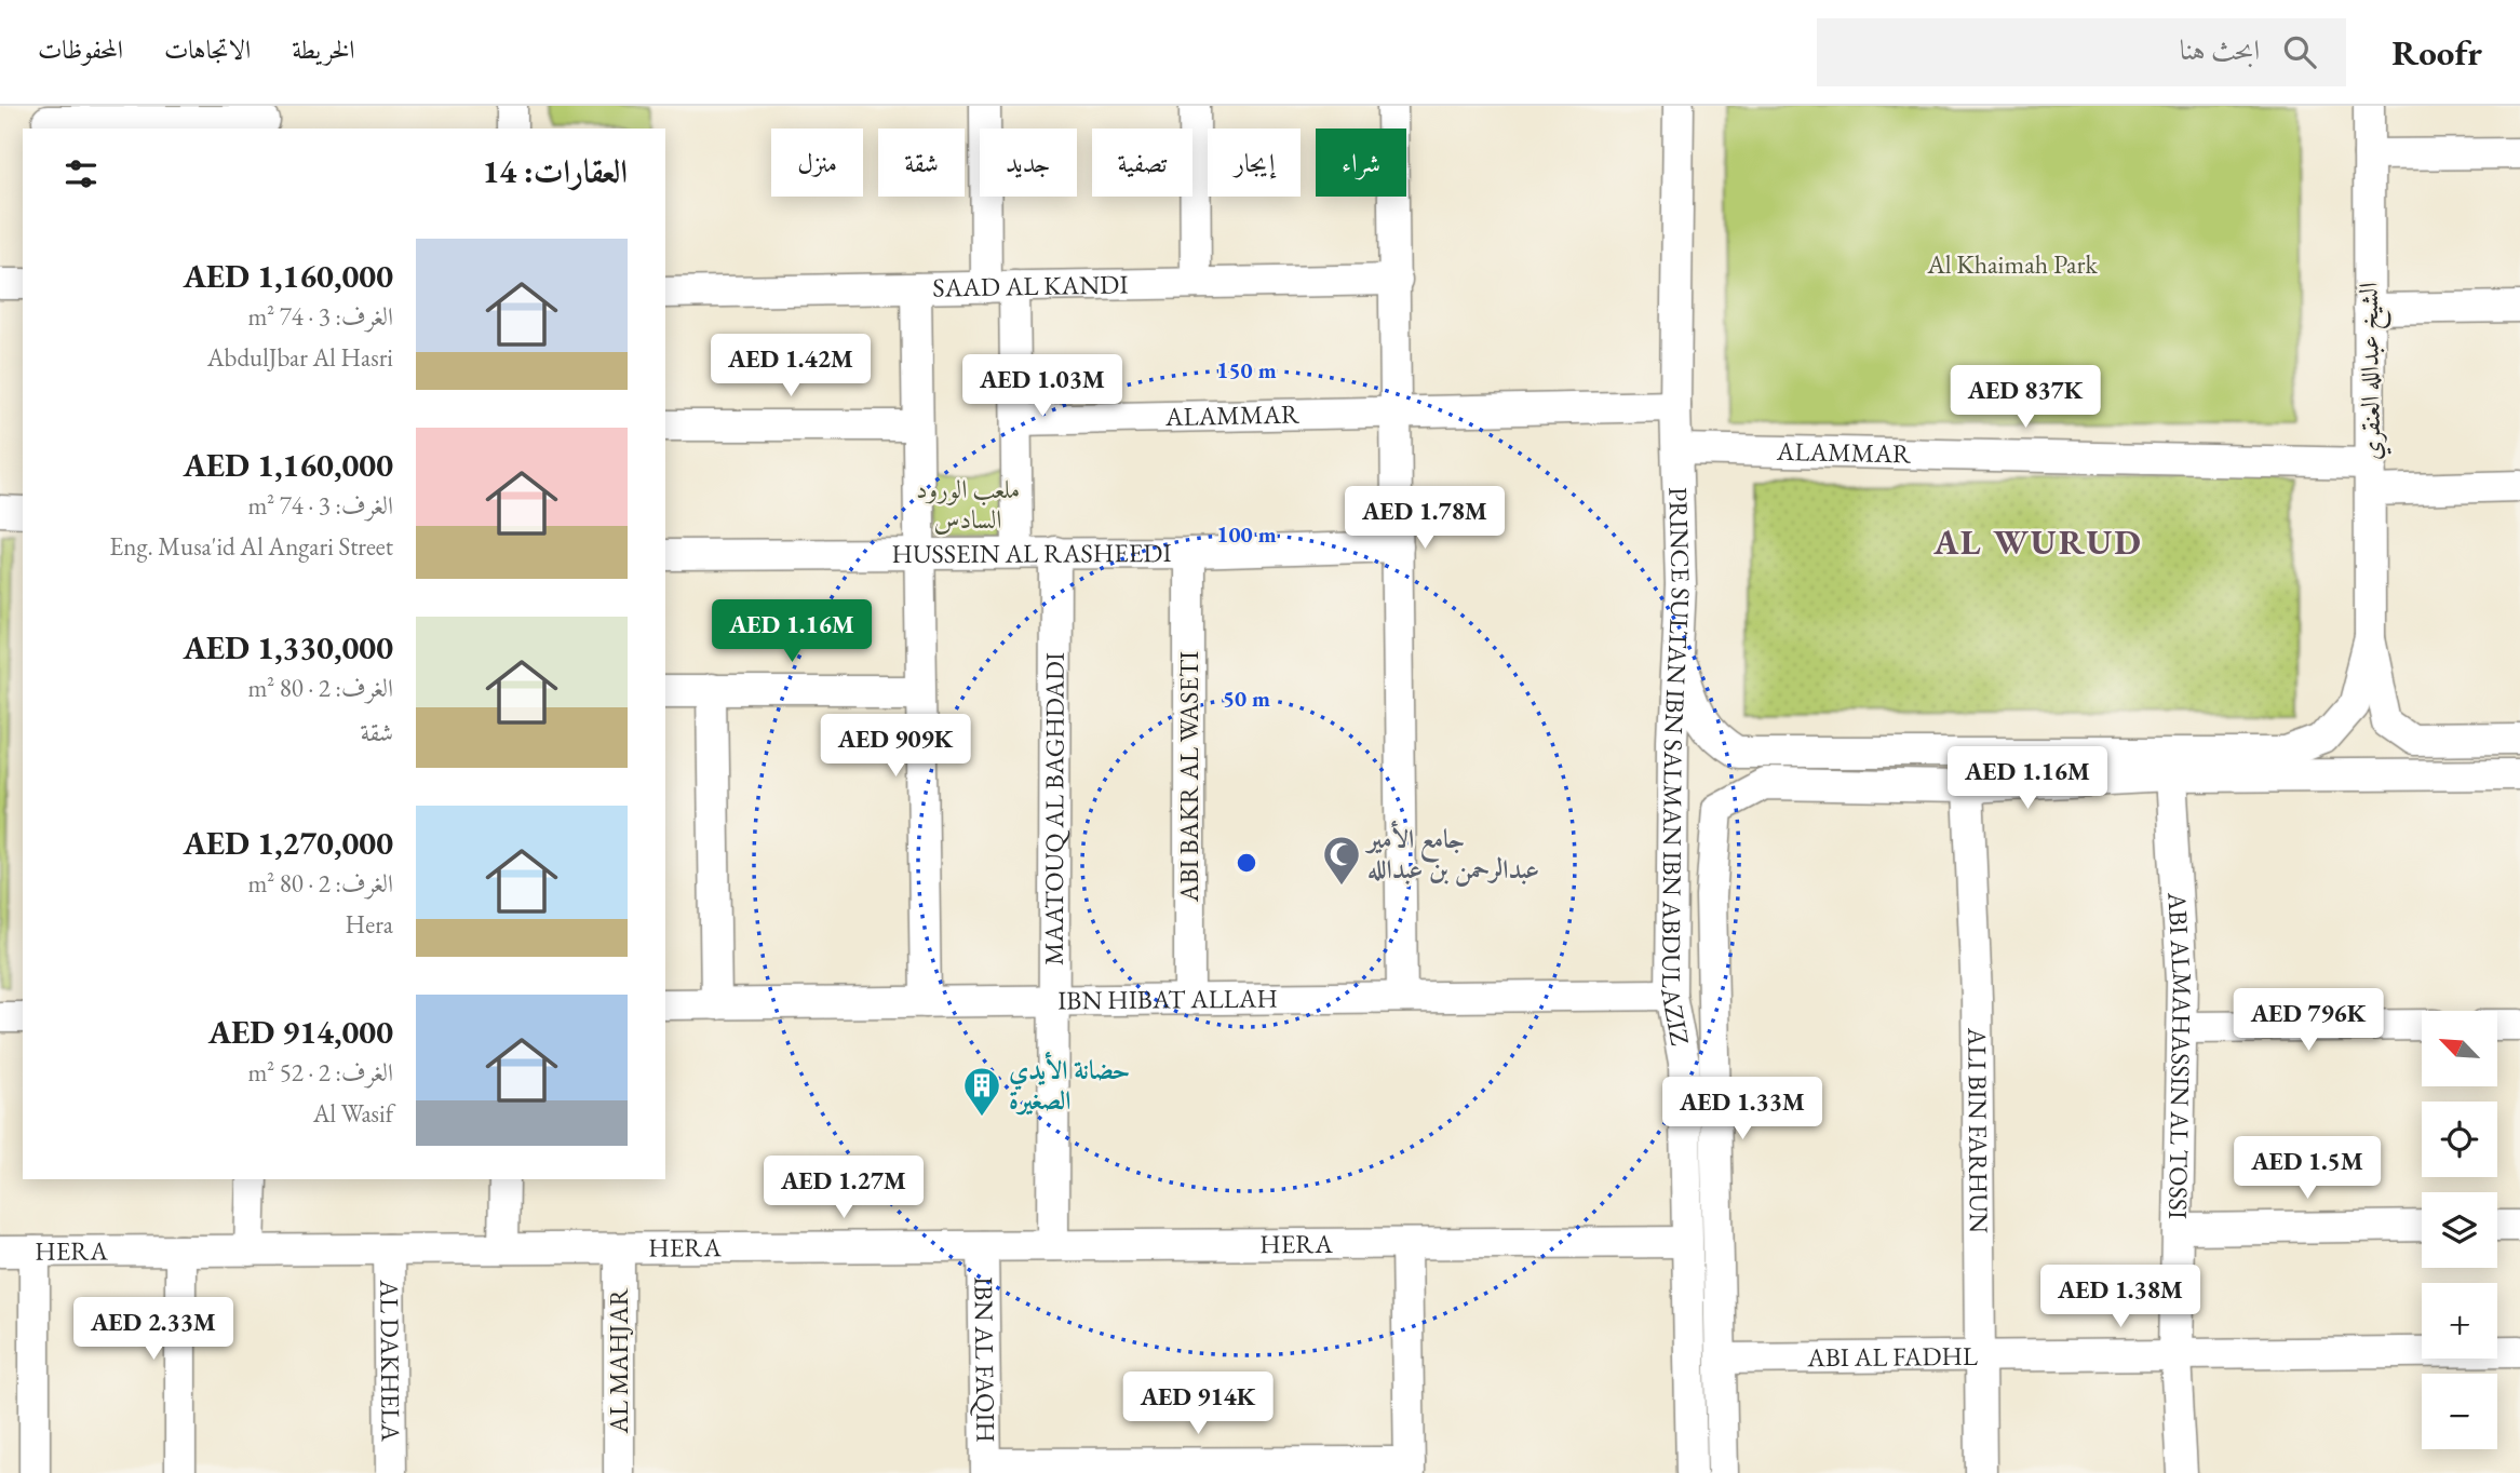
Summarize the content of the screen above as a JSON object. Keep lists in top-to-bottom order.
{
  "streets": {
    "street": [
      "SAAD AL KANDI",
      "الشيخ عبدالله العنقري",
      "ALAMMAR",
      "HUSSEIN AL RASHEEDI",
      "PRINCE SULTAN IBN SALMAN IBN ABDULAZIZ",
      "ABI BAKR AL WASETI",
      "MAATOUQ AL BAGHDADI",
      "IBN HIBAT ALLAH",
      "ABI ALMAHASSIN AL TOSSI",
      "ALI BIN FARHUN",
      "HERA",
      "ABI AL FADHL",
      "IBN AL FAQIH",
      "AL MAHJAR",
      "AL DAKHELA"
    ]
  },
  "crossings": [
    ["الشيخ عبدالله العنقري", "ALAMMAR"],
    ["ALAMMAR", "PRINCE SULTAN IBN SALMAN IBN ABDULAZIZ"],
    ["HUSSEIN AL RASHEEDI", "ABI BAKR AL WASETI"],
    ["HUSSEIN AL RASHEEDI", "MAATOUQ AL BAGHDADI"],
    ["PRINCE SULTAN IBN SALMAN IBN ABDULAZIZ", "IBN HIBAT ALLAH"],
    ["PRINCE SULTAN IBN SALMAN IBN ABDULAZIZ", "ALI BIN FARHUN"],
    ["PRINCE SULTAN IBN SALMAN IBN ABDULAZIZ", "HERA"],
    ["PRINCE SULTAN IBN SALMAN IBN ABDULAZIZ", "ABI AL FADHL"],
    ["ABI BAKR AL WASETI", "IBN HIBAT ALLAH"],
    ["MAATOUQ AL BAGHDADI", "IBN HIBAT ALLAH"],
    ["MAATOUQ AL BAGHDADI", "HERA"],
    ["ABI ALMAHASSIN AL TOSSI", "ABI AL FADHL"],
    ["ALI BIN FARHUN", "ABI AL FADHL"],
    ["HERA", "IBN AL FAQIH"],
    ["HERA", "AL MAHJAR"],
    ["HERA", "AL DAKHELA"]
  ],
  "districts": ["AL WURUD"],
  "parks": ["Al Khaimah Park", "ملعب الورود السادس"],
  "places": {
    "mosque": ["جامع الأمير عبدالرحمن بن عبدالله"],
    "building": ["حضانة الأيدي الصغيرة"]
  },
  "north": "top left",
  "page": {
    "header": "Roofr",
    "search": "ابحث هنا",
    "nav": ["الخريطة", "الاتجاهات", "المحفوظات"],
    "chip": [
      "شراء",
      "إيجار",
      "تصفية",
      "جديد",
      "شقة",
      "منزل"
    ],
    "heading": "العقارات: 14",
    "list": [
      {
        "name": "AED 1,160,000",
        "note": "الغرف: 3 · 74 m² · AbdulJbar Al Hasri"
      },
      {
        "name": "AED 1,160,000",
        "note": "الغرف: 3 · 74 m² · Eng. Musa'id Al Angari Street"
      },
      {
        "name": "AED 1,330,000",
        "note": "الغرف: 2 · 80 m² · شقة"
      },
      {
        "name": "AED 1,270,000",
        "note": "الغرف: 2 · 80 m² · Hera"
      },
      {
        "name": "AED 914,000",
        "note": "الغرف: 2 · 52 m² · Al Wasif"
      }
    ],
    "price": [
      "AED 1.42M",
      "AED 1.03M",
      "AED 837K",
      "AED 1.78M",
      "AED 1.16M",
      "AED 909K",
      "AED 1.16M",
      "AED 796K",
      "AED 1.33M",
      "AED 1.5M",
      "AED 1.27M",
      "AED 1.38M",
      "AED 2.33M",
      "AED 914K"
    ],
    "map_buttons": ["+", "−"]
  },
  "rings": ["150 m", "100 m", "50 m"]
}
